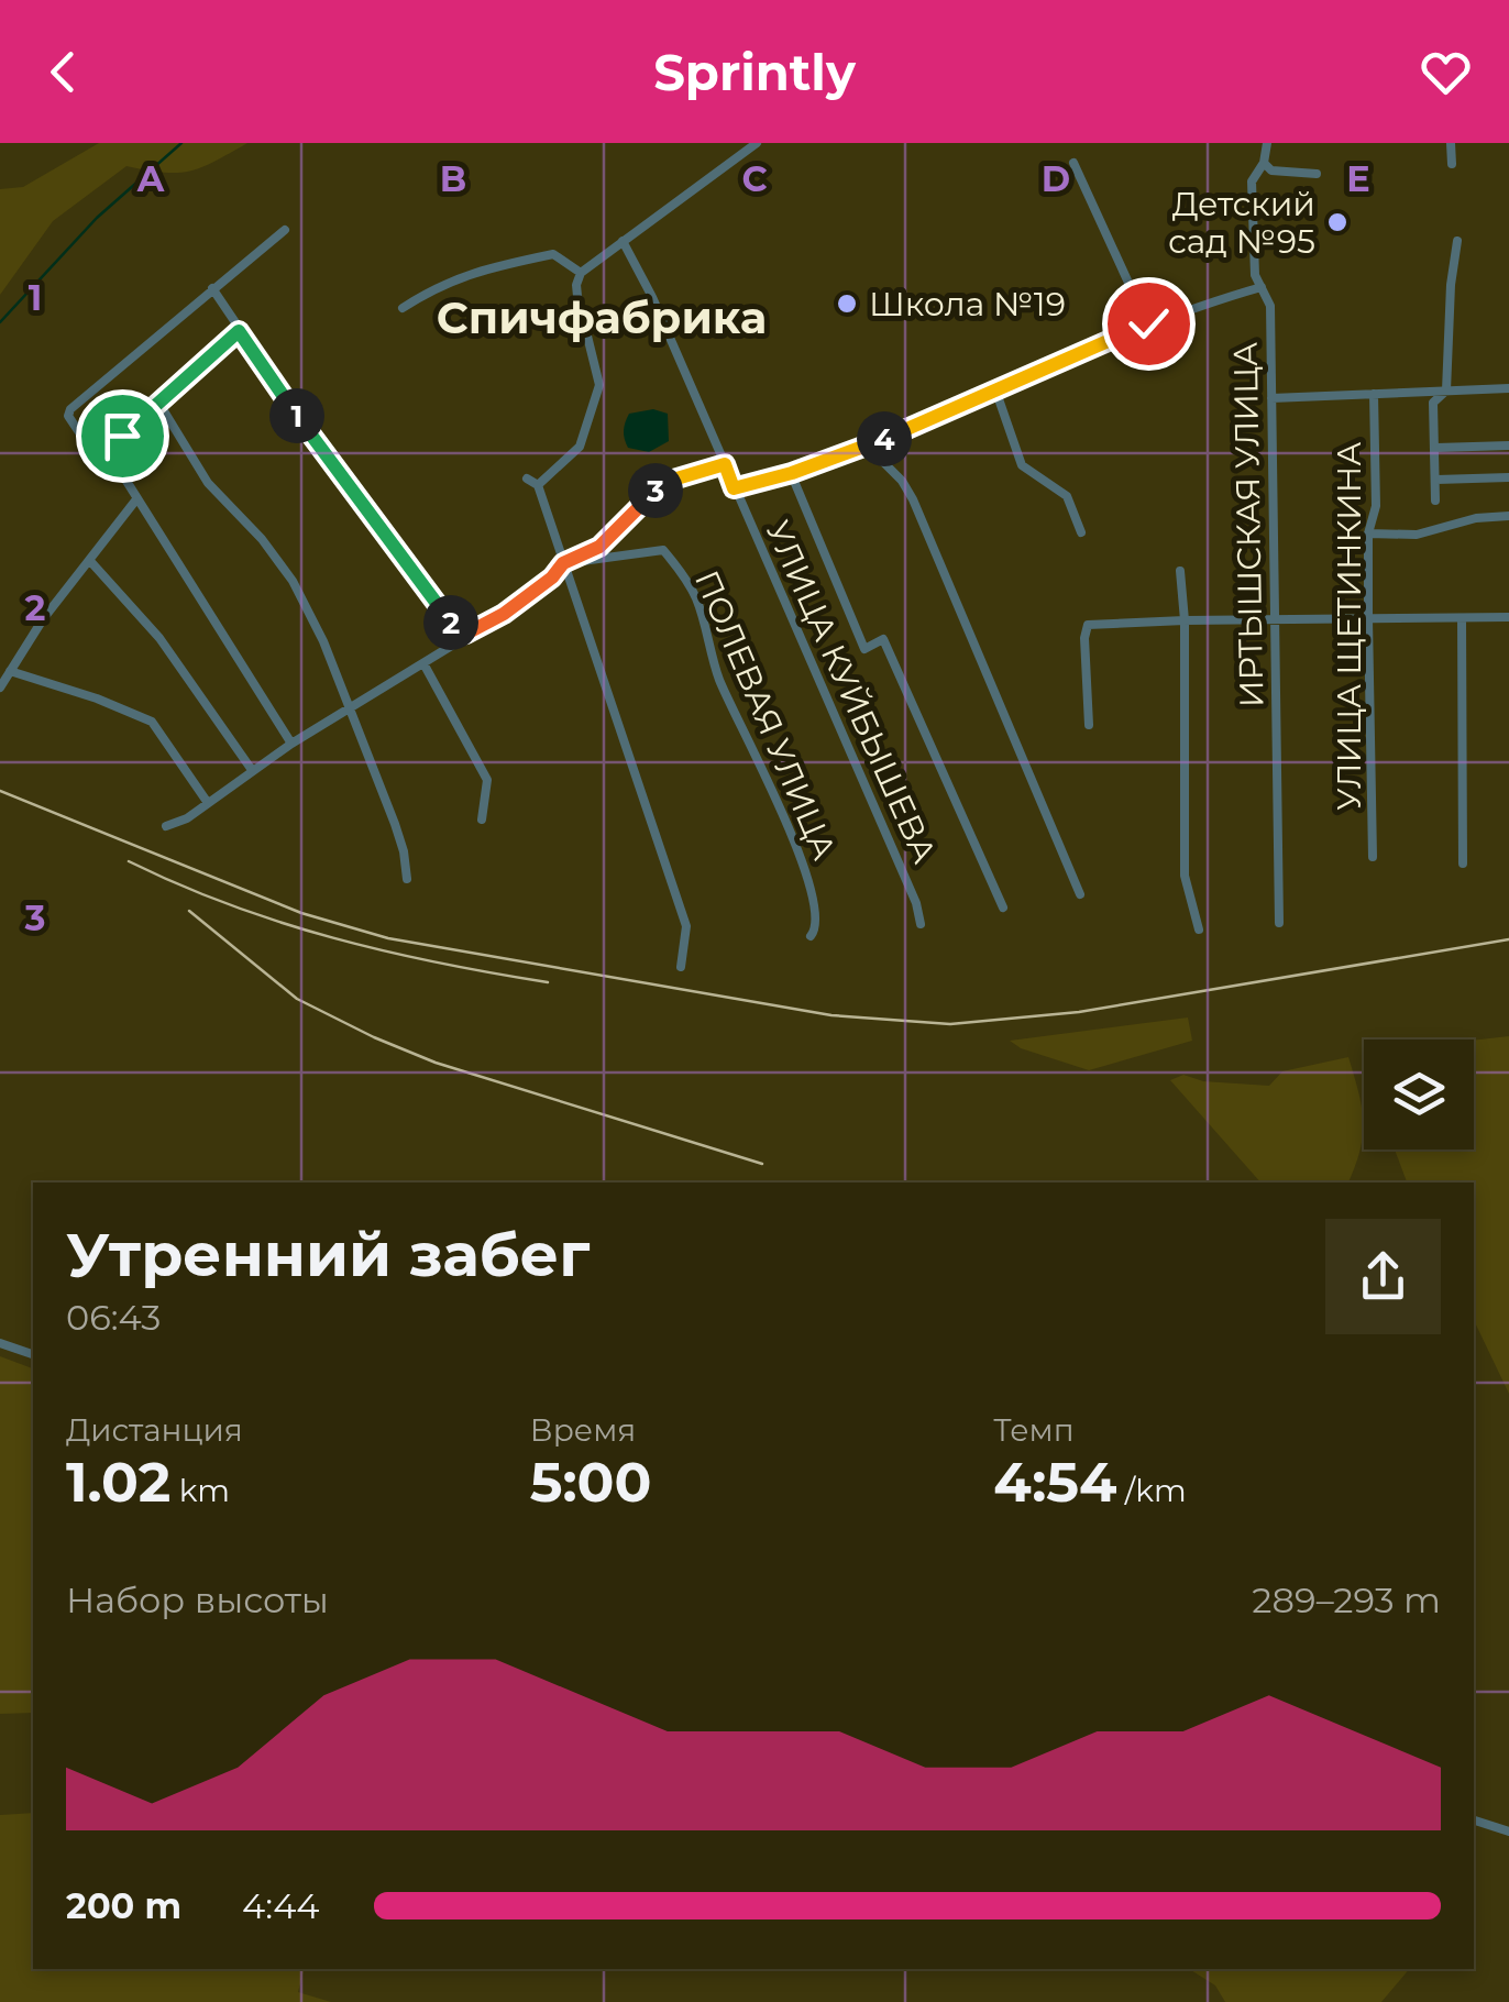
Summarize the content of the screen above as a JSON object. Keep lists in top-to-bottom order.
{
  "streets": {
    "street": [
      "ИРТЫШСКАЯ УЛИЦА",
      "УЛИЦА ЩЕТИНКИНА",
      "УЛИЦА КУЙБЫШЕВА",
      "ПОЛЕВАЯ УЛИЦА"
    ]
  },
  "districts": ["Спичфабрика"],
  "places": ["Детский сад №95", "Школа №19"],
  "page": {
    "header": "Sprintly",
    "pins": [
      "1",
      "4",
      "3",
      "2"
    ],
    "heading": ["Утренний забег", "06:43"],
    "stats": [
      ["Дистанция", "1.02 km"],
      ["Время", "5:00"],
      ["Темп", "4:54 /km"]
    ],
    "chart": ["Набор высоты", "289–293 m"],
    "list": [
      {
        "name": "200 m",
        "note": "4:44"
      }
    ]
  },
  "grid": {
    "columns": [
      "A",
      "B",
      "C",
      "D",
      "E"
    ],
    "rows": ["1", "2", "3"]
  }
}
